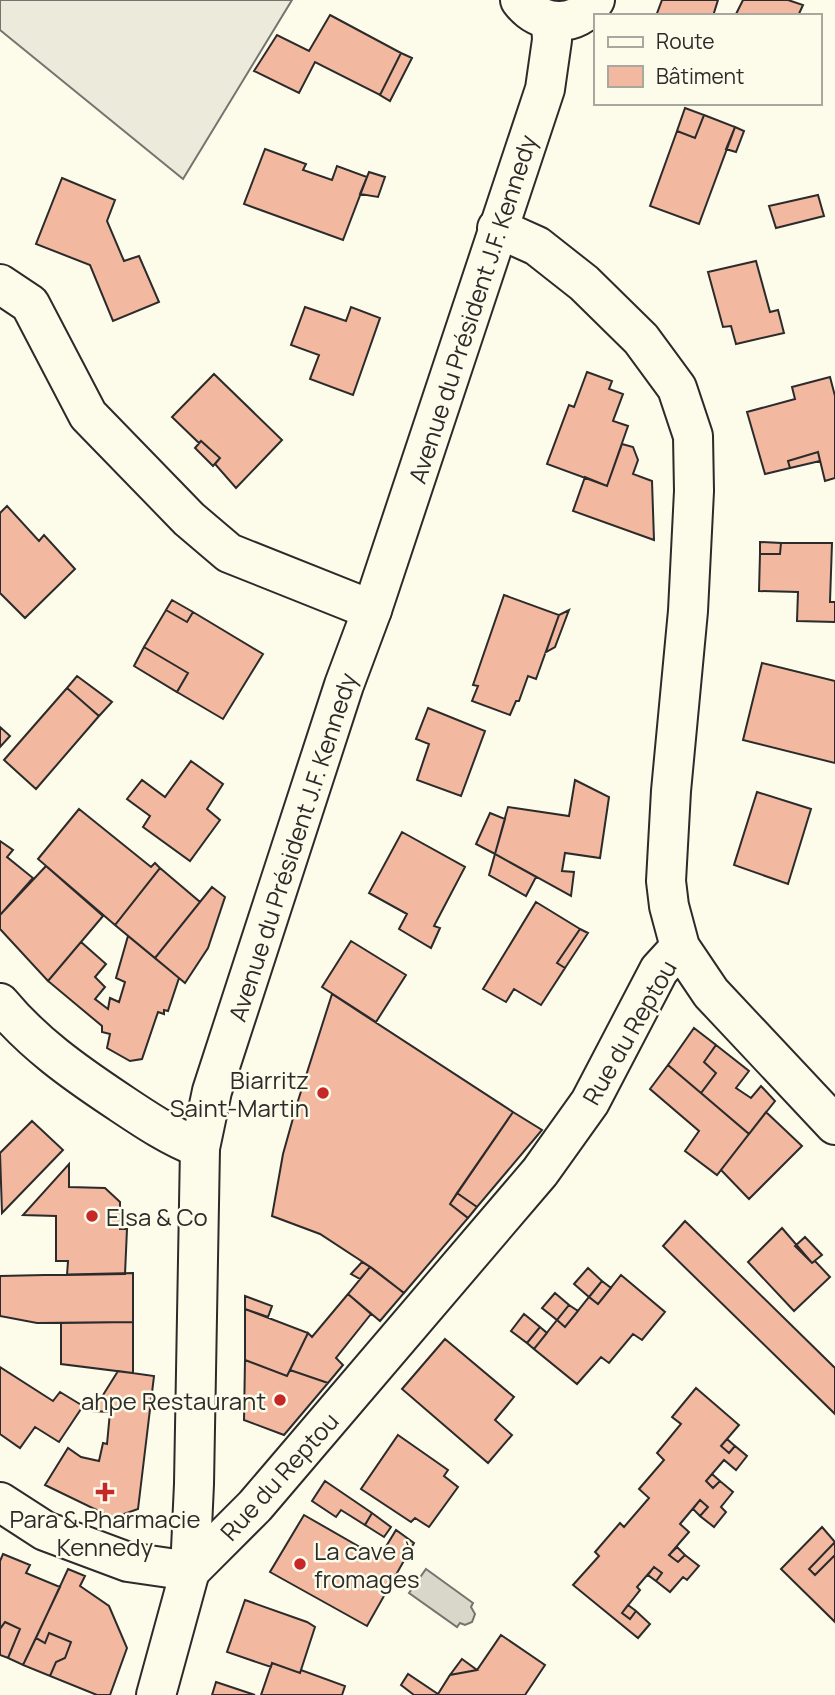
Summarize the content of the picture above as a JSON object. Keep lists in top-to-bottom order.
{
  "streets": {
    "street": ["Avenue du Président J.F. Kennedy", "Rue du Reptou"]
  },
  "crossings": [
    ["Avenue du Président J.F. Kennedy", "Rue du Reptou"]
  ],
  "places": {
    "other": [
      "Biarritz Saint-Martin",
      "Elsa & Co",
      "ahpe Restaurant",
      "La cave à fromages"
    ],
    "health": ["Para & Pharmacie Kennedy"]
  },
  "legend": ["Route", "Bâtiment"]
}
